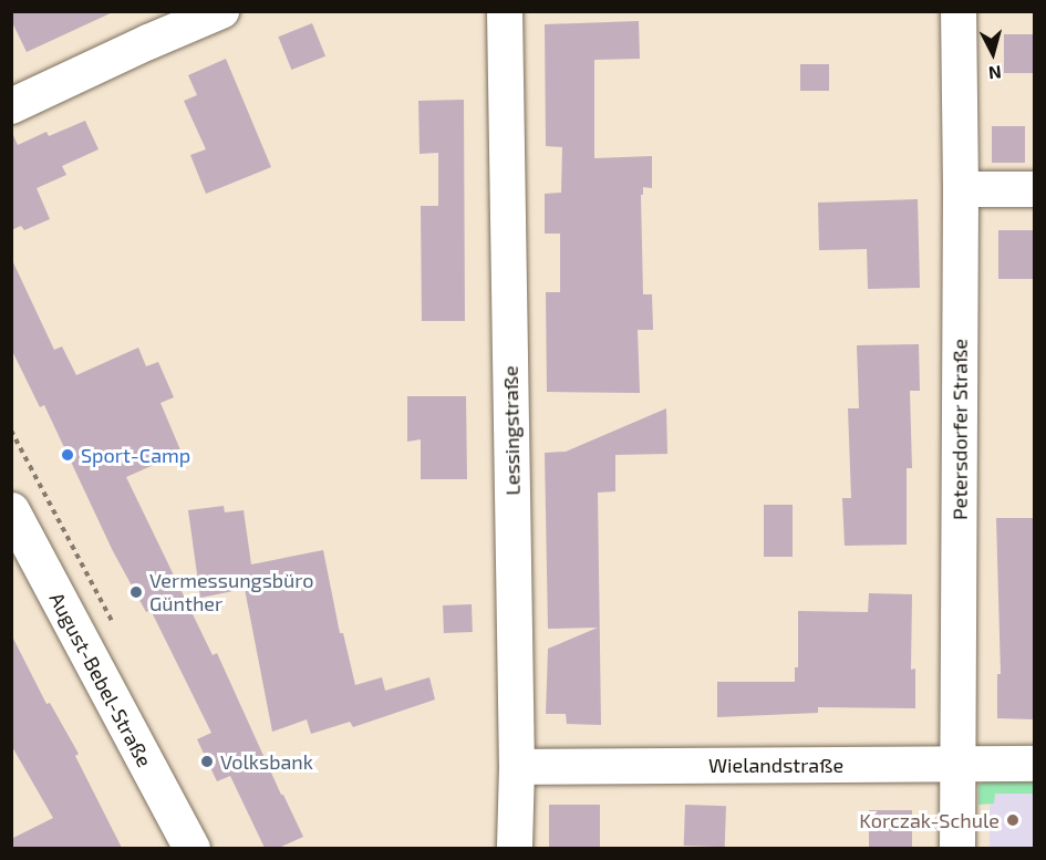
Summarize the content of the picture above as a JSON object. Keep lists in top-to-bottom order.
{
  "streets": {
    "main road": ["August-Bebel-Straße"],
    "street": ["Petersdorfer Straße", "Lessingstraße", "Wielandstraße"]
  },
  "crossings": [
    ["Petersdorfer Straße", "Wielandstraße"],
    ["Lessingstraße", "Wielandstraße"]
  ],
  "places": [
    "Sport-Camp",
    "Vermessungsbüro Günther",
    "Volksbank",
    "Korczak-Schule"
  ],
  "north": "bottom"
}
